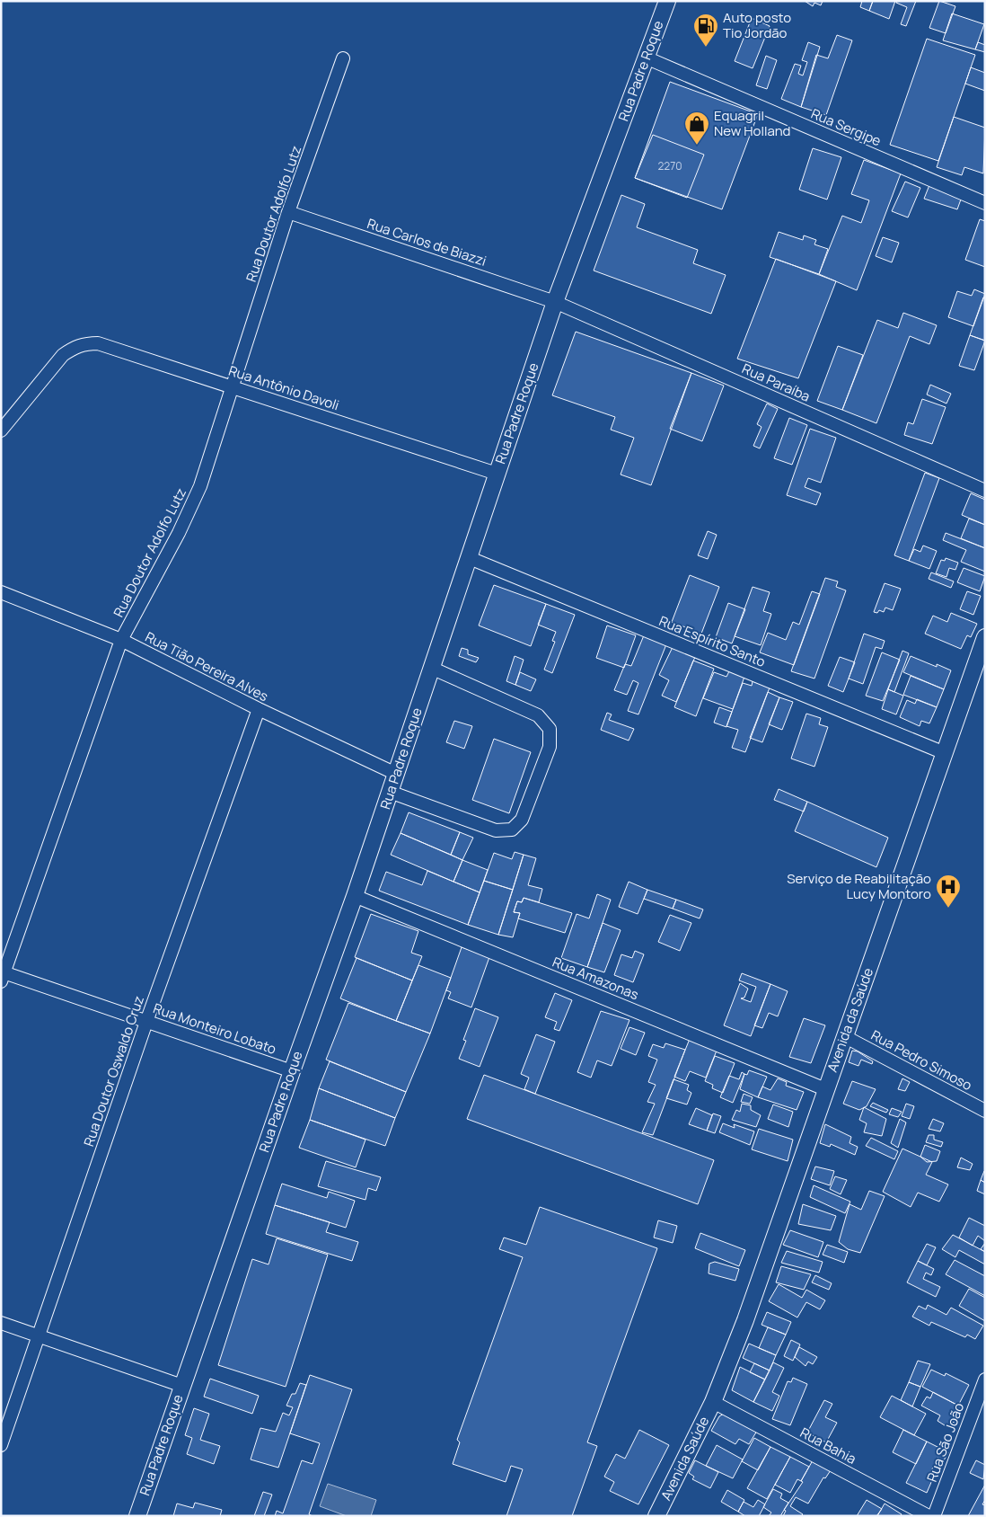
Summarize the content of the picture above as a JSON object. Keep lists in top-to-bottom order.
{
  "streets": {
    "street": [
      "Rua Padre Roque",
      "Rua Sergipe",
      "Rua Doutor Adolfo Lutz",
      "Rua Carlos de Biazzi",
      "Rua Paraíba",
      "Rua Antônio Davoli",
      "Rua Espírito Santo",
      "Rua Tião Pereira Alves",
      "Rua Amazonas",
      "Avenida da Saúde",
      "Rua Monteiro Lobato",
      "Rua Pedro Simoso",
      "Rua Doutor Oswaldo Cruz",
      "Rua São João",
      "Rua Bahia",
      "Avenida Saúde"
    ]
  },
  "crossings": [
    ["Rua Padre Roque", "Rua Sergipe"],
    ["Rua Padre Roque", "Rua Carlos de Biazzi"],
    ["Rua Padre Roque", "Rua Paraíba"],
    ["Rua Padre Roque", "Rua Antônio Davoli"],
    ["Rua Padre Roque", "Rua Espírito Santo"],
    ["Rua Padre Roque", "Rua Tião Pereira Alves"],
    ["Rua Padre Roque", "Rua Amazonas"],
    ["Rua Padre Roque", "Rua Monteiro Lobato"],
    ["Rua Doutor Adolfo Lutz", "Rua Carlos de Biazzi"],
    ["Rua Doutor Adolfo Lutz", "Rua Antônio Davoli"],
    ["Rua Doutor Adolfo Lutz", "Rua Tião Pereira Alves"],
    ["Rua Doutor Adolfo Lutz", "Rua Monteiro Lobato"],
    ["Rua Carlos de Biazzi", "Rua Paraíba"],
    ["Rua Espírito Santo", "Avenida da Saúde"],
    ["Rua Tião Pereira Alves", "Rua Doutor Oswaldo Cruz"],
    ["Rua Amazonas", "Avenida da Saúde"],
    ["Avenida da Saúde", "Rua Pedro Simoso"],
    ["Avenida da Saúde", "Rua Bahia"],
    ["Avenida da Saúde", "Avenida Saúde"],
    ["Rua Monteiro Lobato", "Rua Doutor Oswaldo Cruz"],
    ["Rua Bahia", "Avenida Saúde"]
  ],
  "places": {
    "fuel station": ["Auto posto Tio Jordão"],
    "shop": ["Equagril New Holland"],
    "hospital": ["Serviço de Reabilitação Lucy Montoro"]
  },
  "house_numbers": ["2270"]
}
